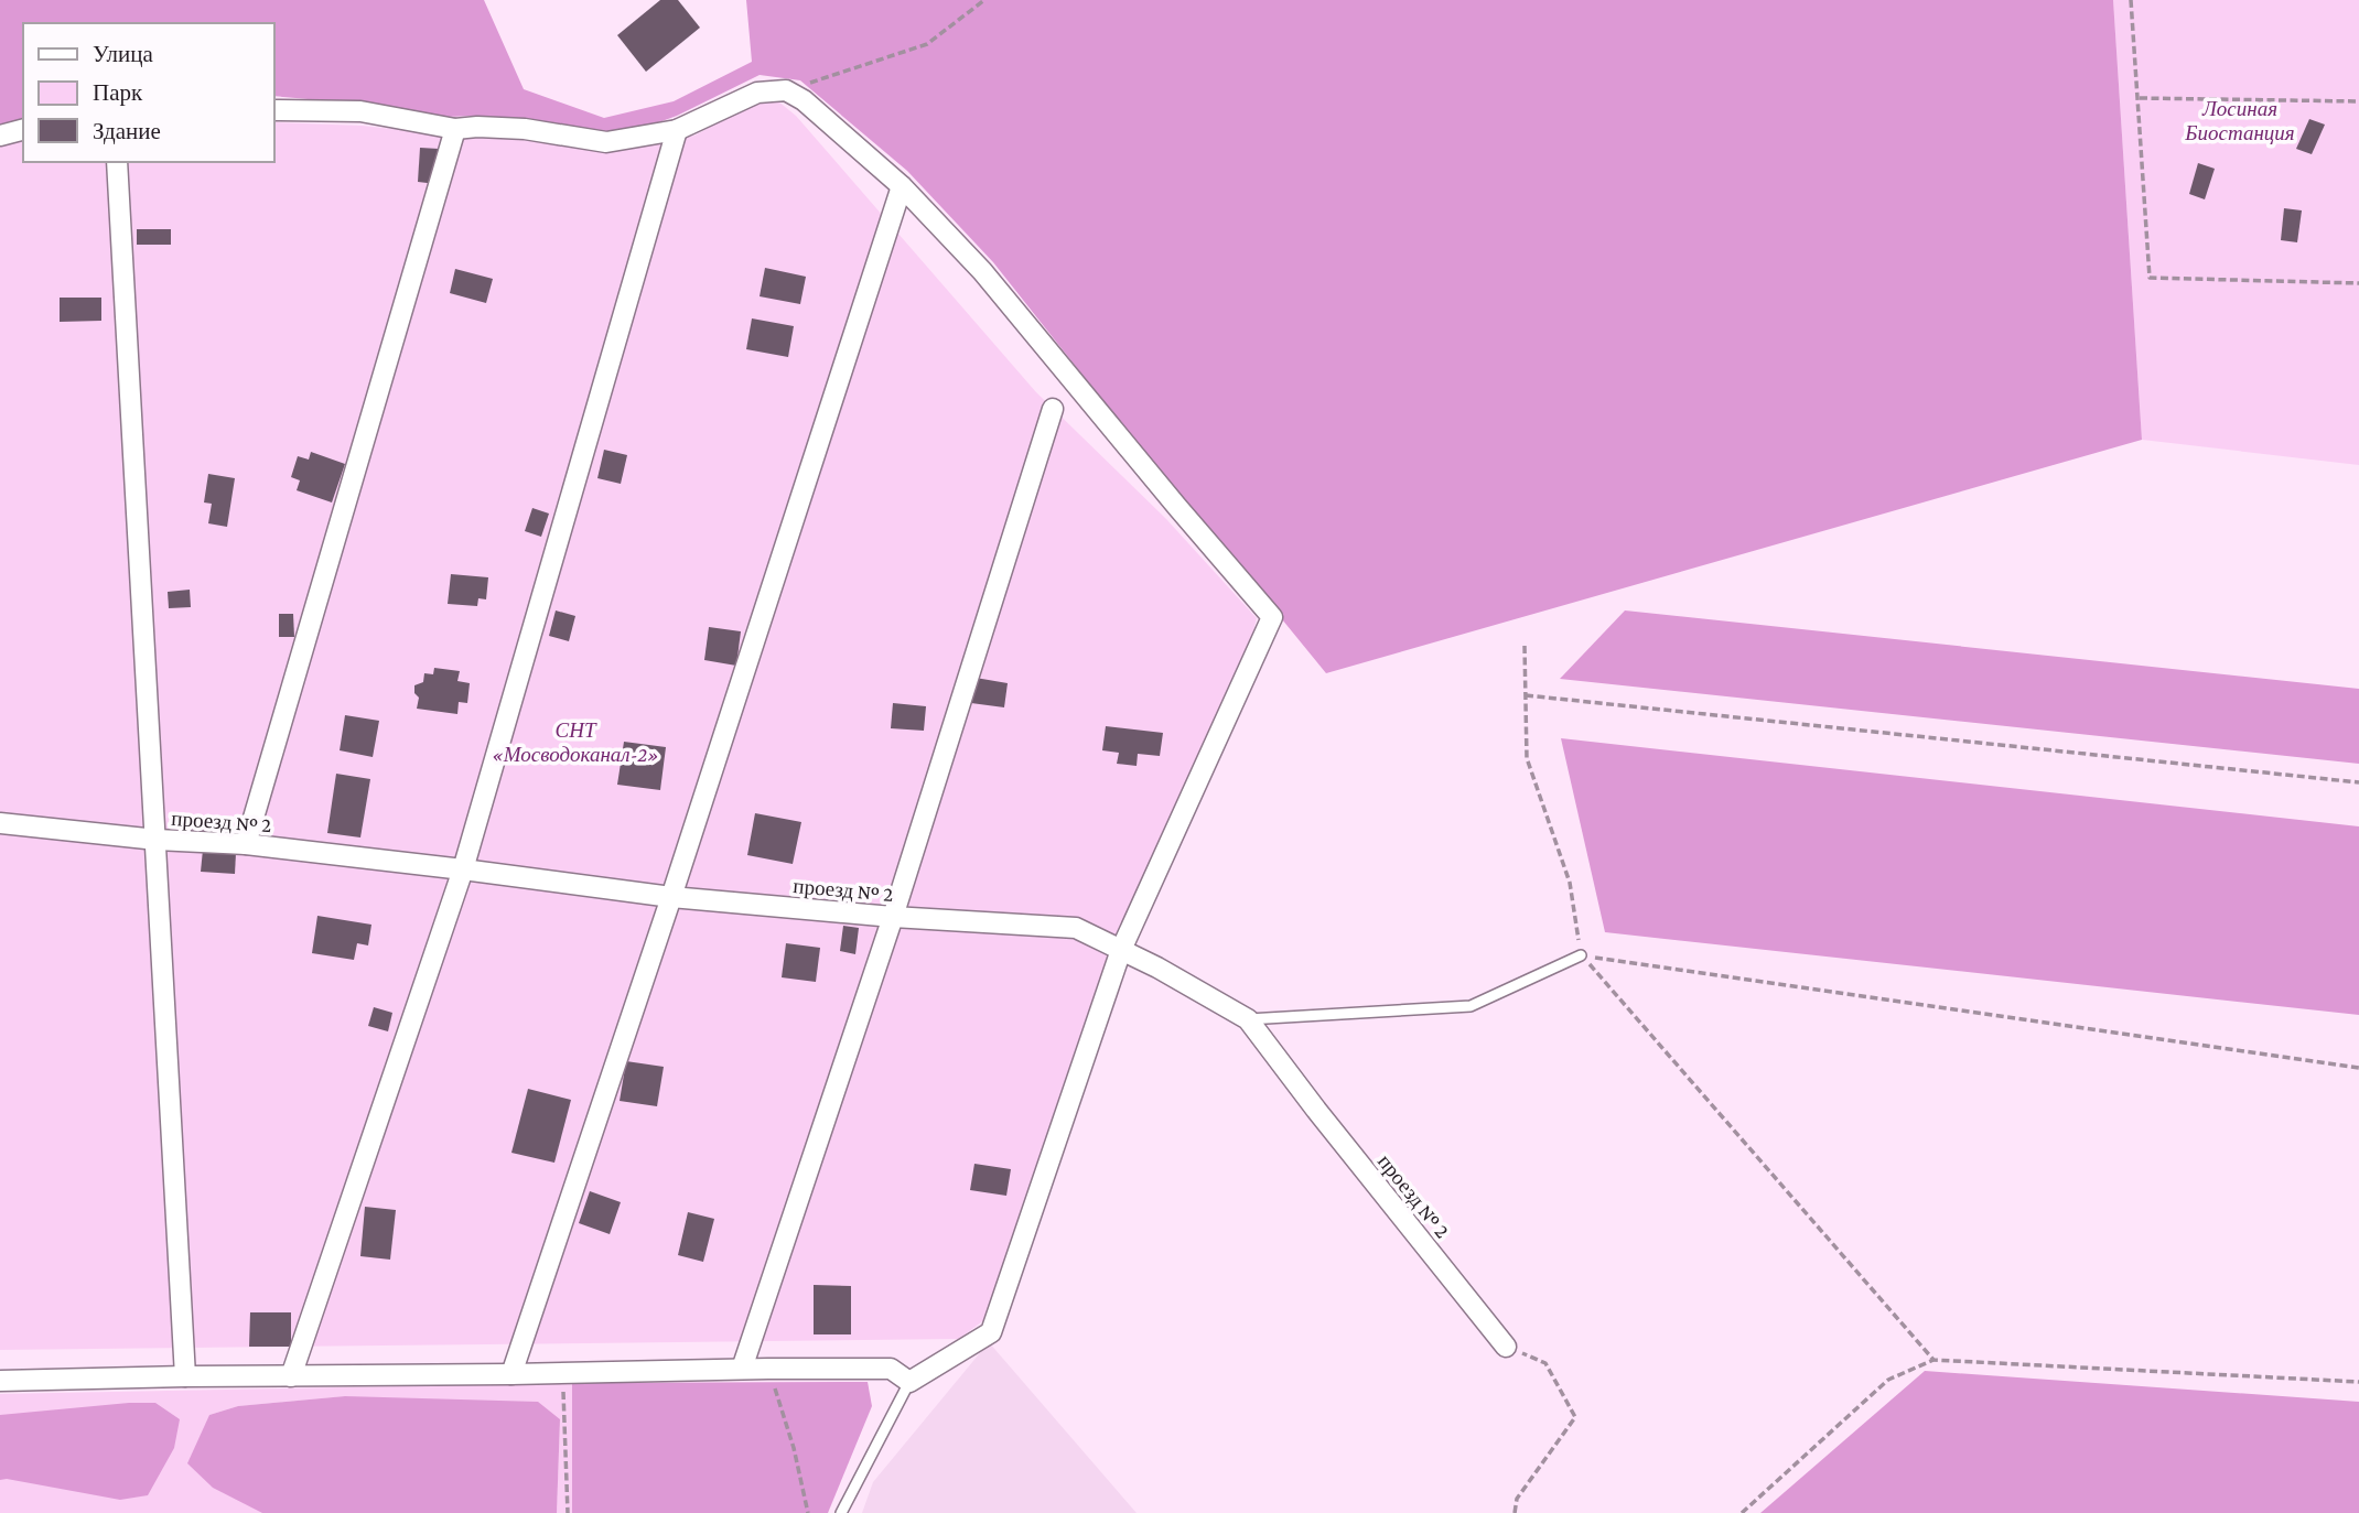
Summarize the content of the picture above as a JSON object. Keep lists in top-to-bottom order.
{
  "streets": {
    "street": ["проезд № 2"]
  },
  "parks": ["Лосиная Биостанция", "СНТ «Мосводоканал-2»"],
  "legend": ["Улица", "Парк", "Здание"]
}
